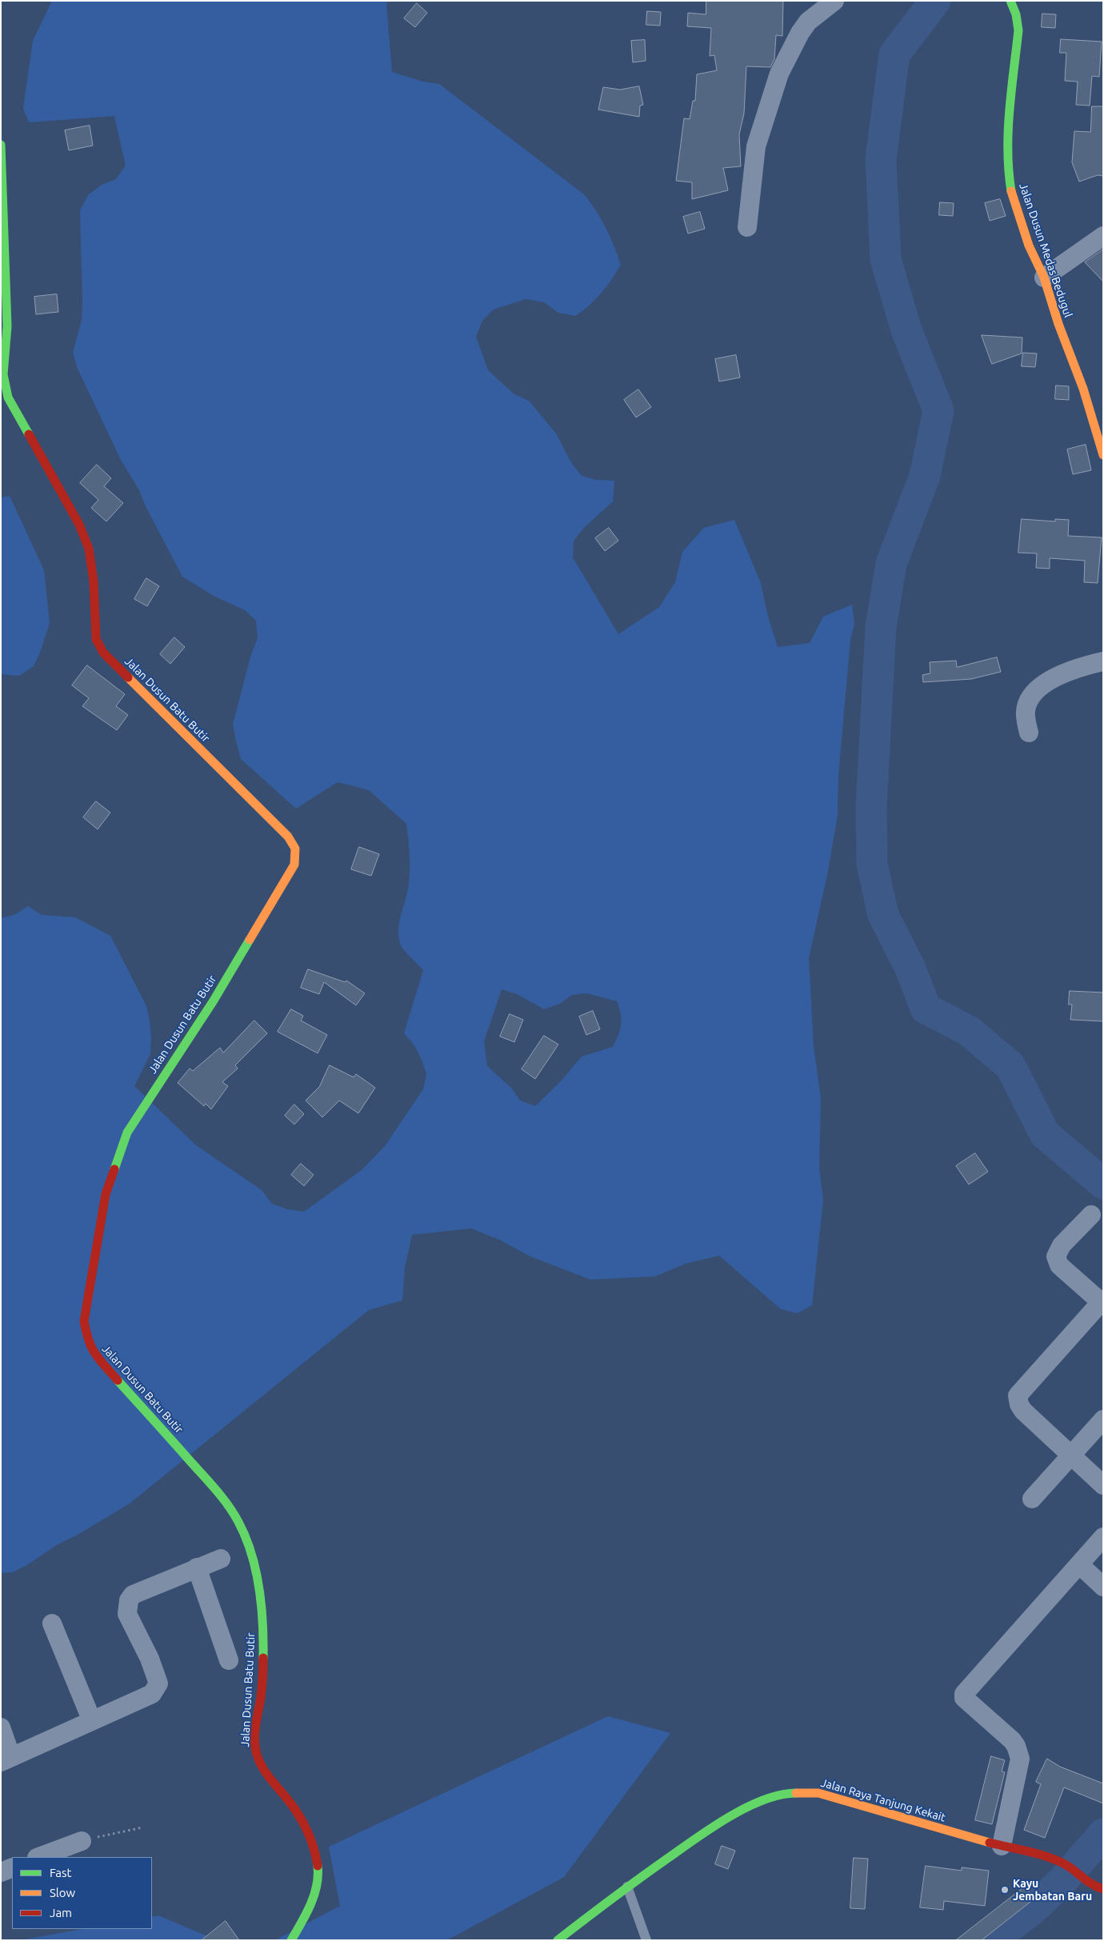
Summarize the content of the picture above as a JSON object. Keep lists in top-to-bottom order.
{
  "streets": {
    "street": ["Jalan Dusun Medas Bedugul", "Jalan Dusun Batu Butir", "Jalan Raya Tanjung Kekait"]
  },
  "places": ["Kayu Jembatan Baru"],
  "legend": ["Fast", "Slow", "Jam"]
}
